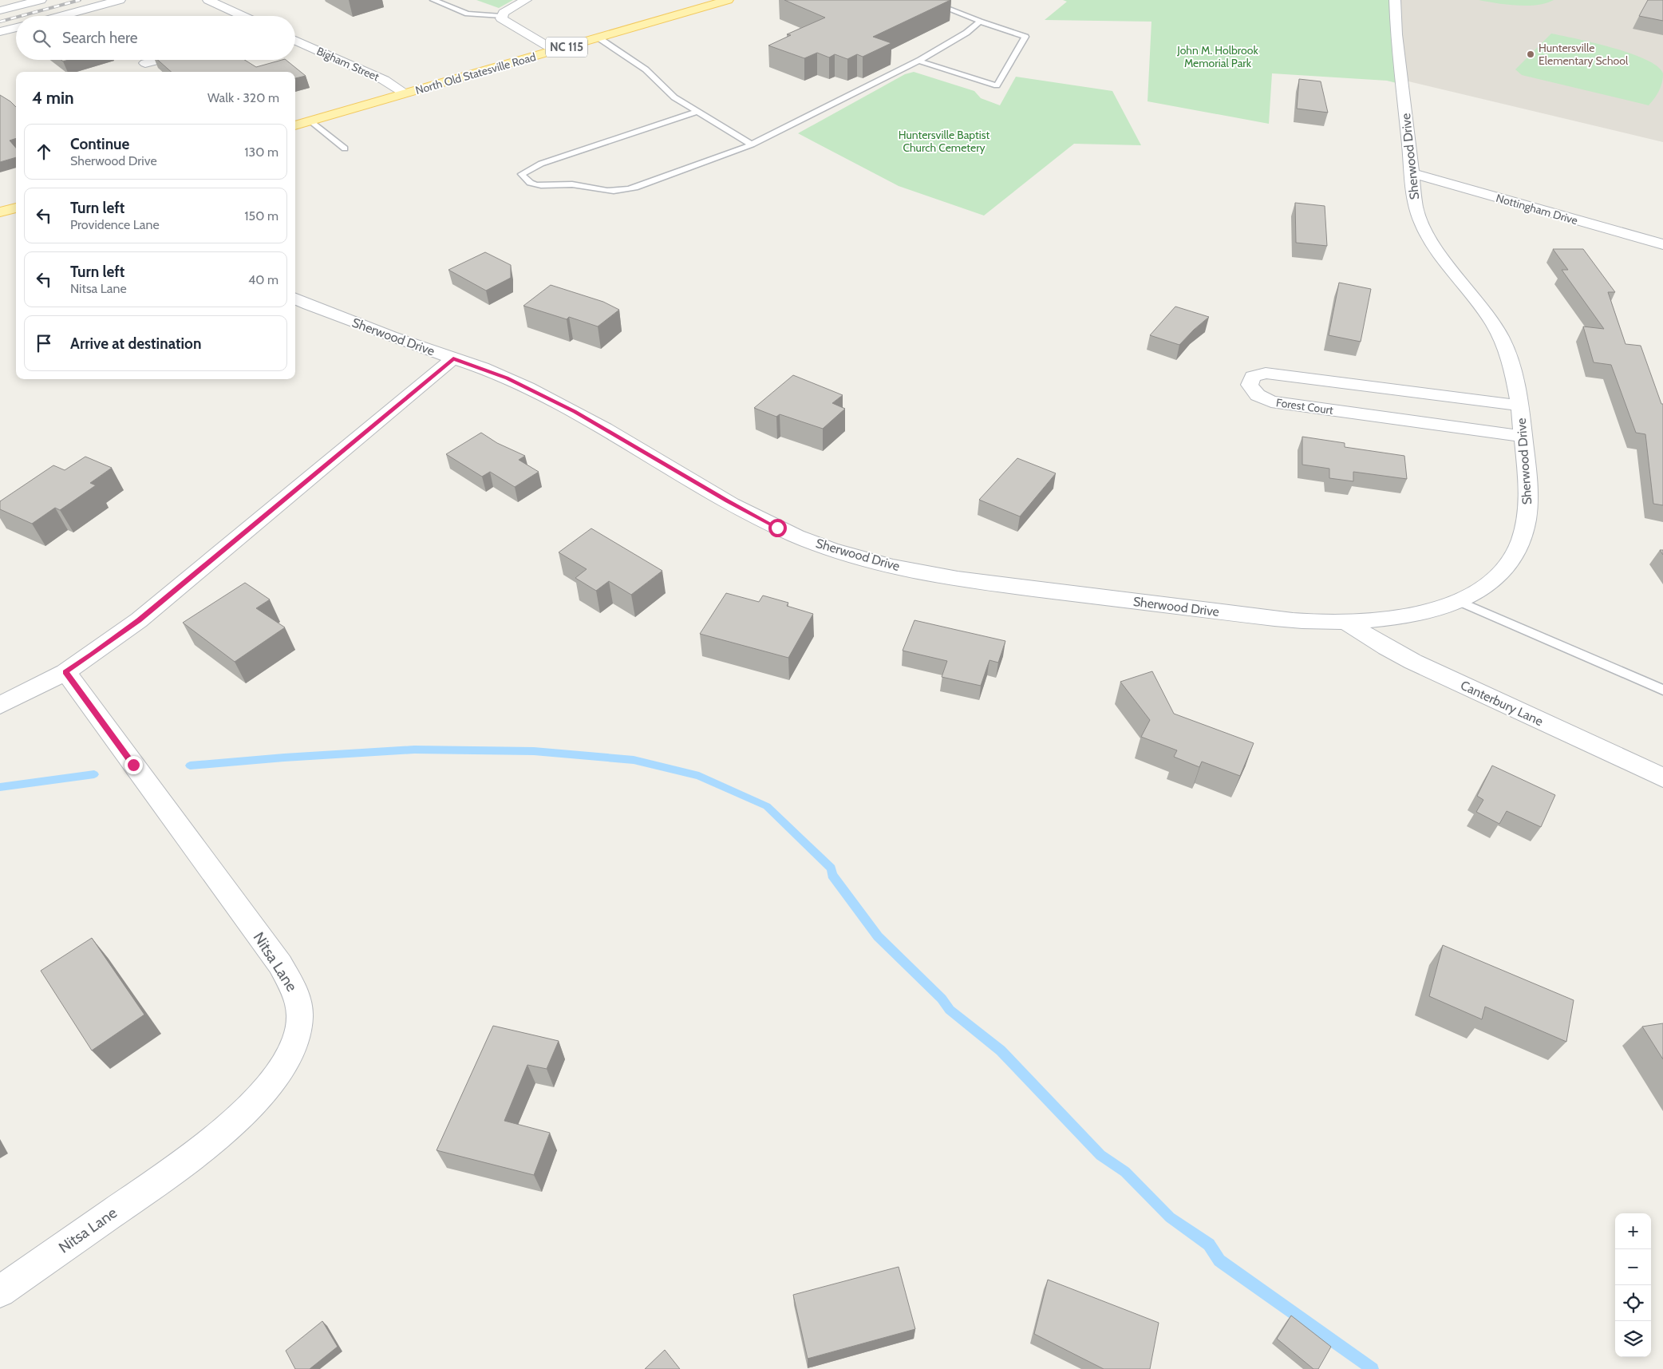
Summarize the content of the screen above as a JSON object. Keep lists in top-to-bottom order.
{
  "streets": {
    "main road": ["NC 115", "North Old Statesville Road"],
    "street": [
      "Bigham Street",
      "Sherwood Drive",
      "Nottingham Drive",
      "Forest Court",
      "Canterbury Lane",
      "Nitsa Lane"
    ]
  },
  "crossings": [
    ["Bigham Street", "North Old Statesville Road"],
    ["Sherwood Drive", "Nottingham Drive"],
    ["Sherwood Drive", "Forest Court"],
    ["Sherwood Drive", "Canterbury Lane"]
  ],
  "parks": ["John M. Holbrook Memorial Park", "Huntersville Baptist Church Cemetery"],
  "places": ["Huntersville Elementary School"],
  "page": {
    "search": "Search here",
    "heading": ["4 min", "Walk · 320 m"],
    "list": [
      ["Continue", "Sherwood Drive", "130 m"],
      ["Turn left", "Providence Lane", "150 m"],
      ["Turn left", "Nitsa Lane", "40 m"],
      "Arrive at destination"
    ],
    "map_buttons": ["+", "−"]
  }
}
